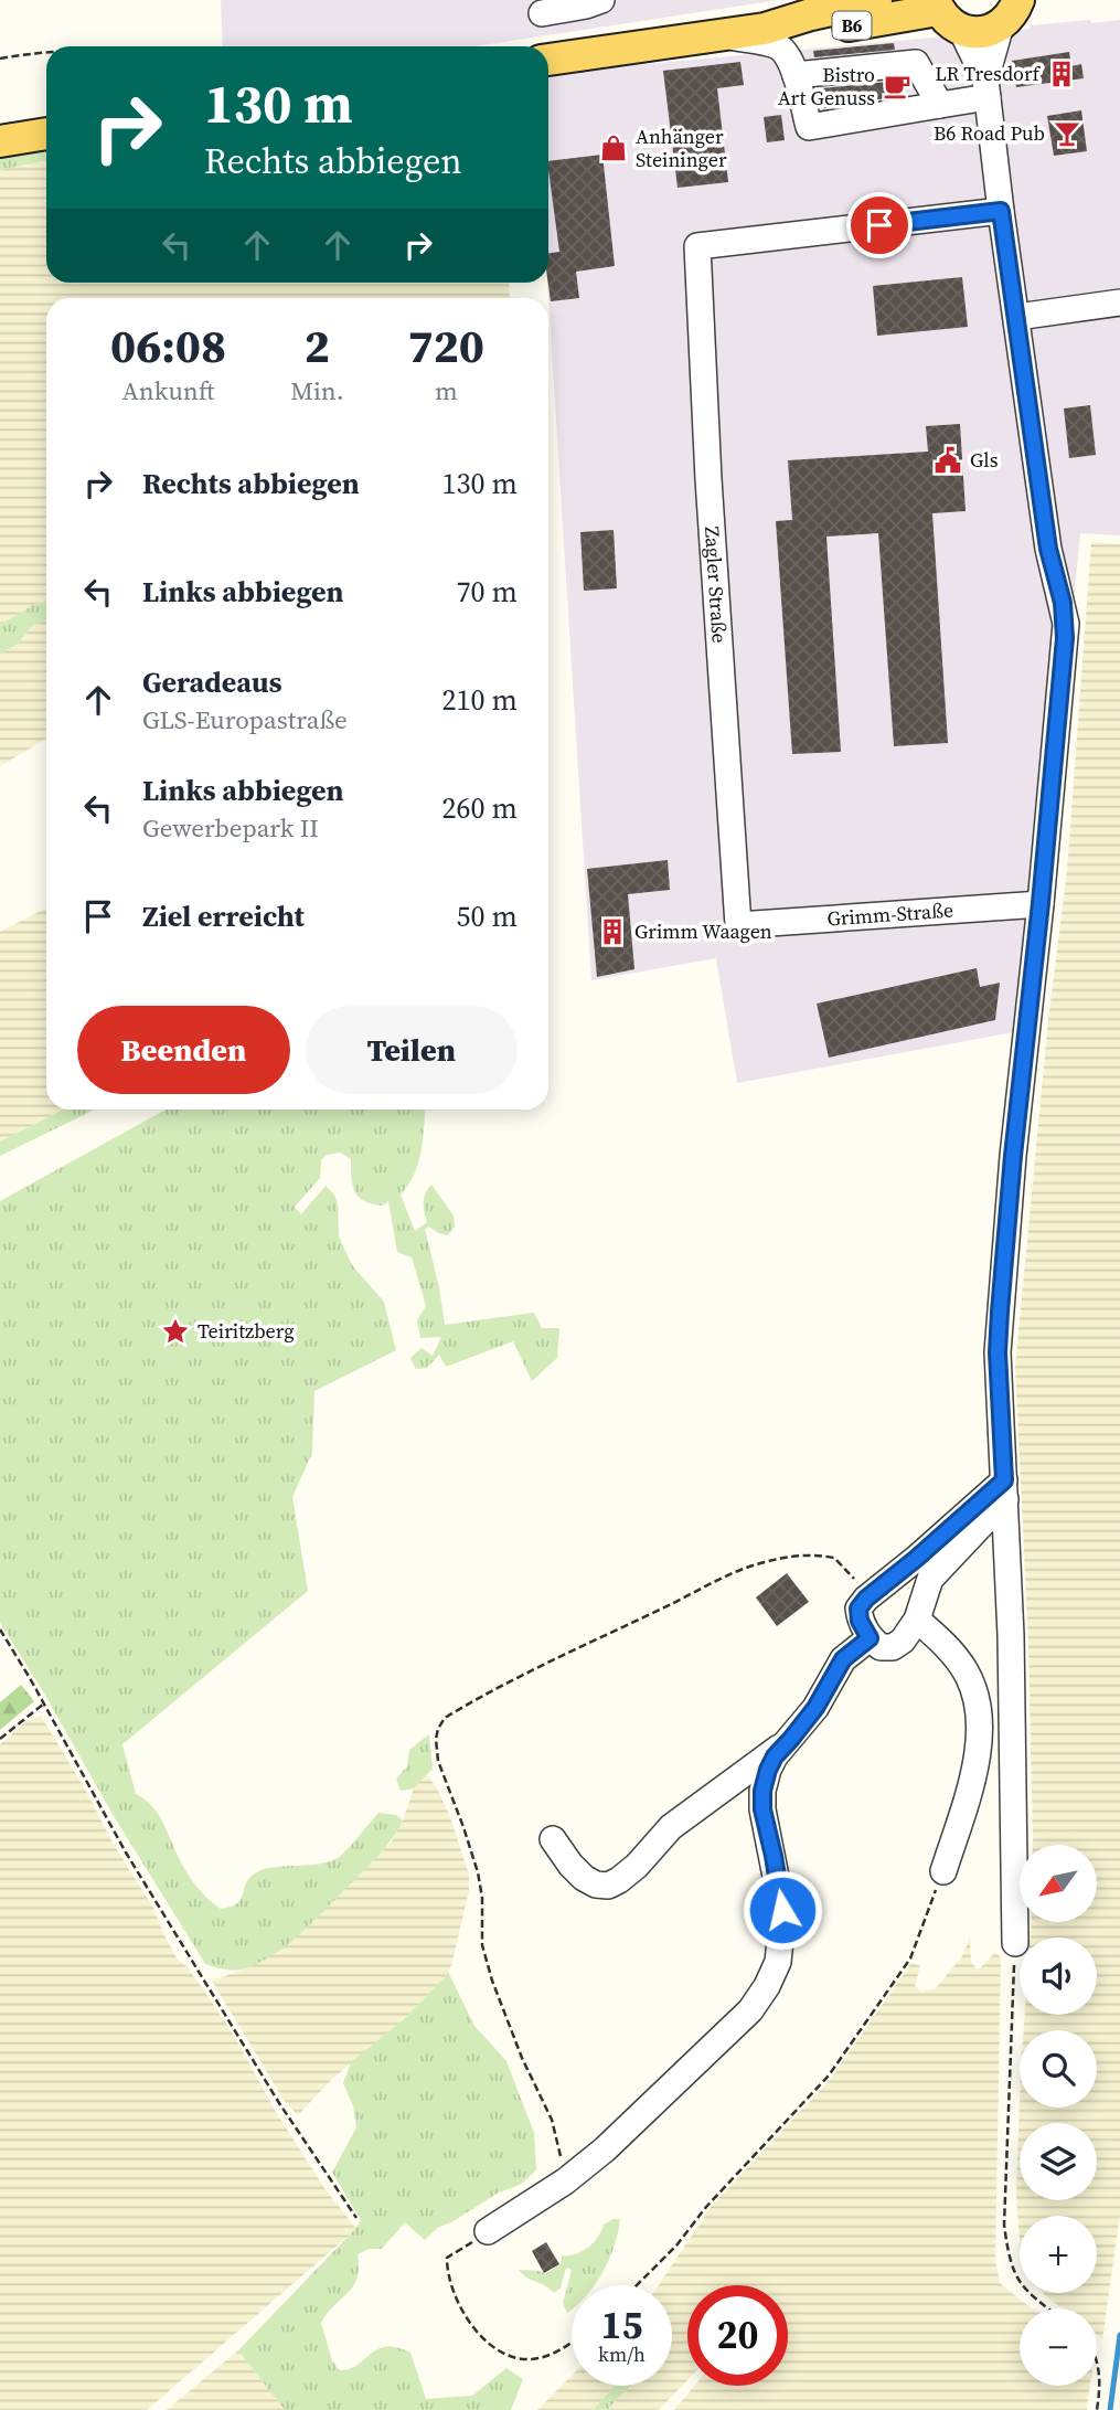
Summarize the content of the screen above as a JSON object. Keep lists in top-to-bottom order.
{
  "streets": {
    "main road": ["B6"],
    "street": ["Zagler Straße", "Grimm-Straße"]
  },
  "crossings": [
    ["Zagler Straße", "Grimm-Straße"]
  ],
  "places": {
    "building": ["LR Tresdorf", "Grimm Waagen"],
    "cafe": ["Bistro Art Genuss"],
    "bar": ["B6 Road Pub"],
    "shop": ["Anhänger Steininger"],
    "public building": ["Gls"],
    "place": ["Teiritzberg"]
  },
  "north": "bottom left",
  "page": {
    "turn": ["130 m", "Rechts abbiegen"],
    "eta": [
      "06:08",
      "Ankunft",
      "2",
      "Min.",
      "720",
      "m"
    ],
    "list": [
      {
        "name": "Rechts abbiegen",
        "value": "130 m"
      },
      {
        "name": "Links abbiegen",
        "value": "70 m"
      },
      {
        "name": "Geradeaus",
        "note": "GLS-Europastraße",
        "value": "210 m"
      },
      {
        "name": "Links abbiegen",
        "note": "Gewerbepark II",
        "value": "260 m"
      },
      {
        "name": "Ziel erreicht",
        "value": "50 m"
      }
    ],
    "buttons": ["Beenden", "Teilen"],
    "map_buttons": ["+", "−"],
    "speed": "15 km/h",
    "limit": "20"
  }
}
